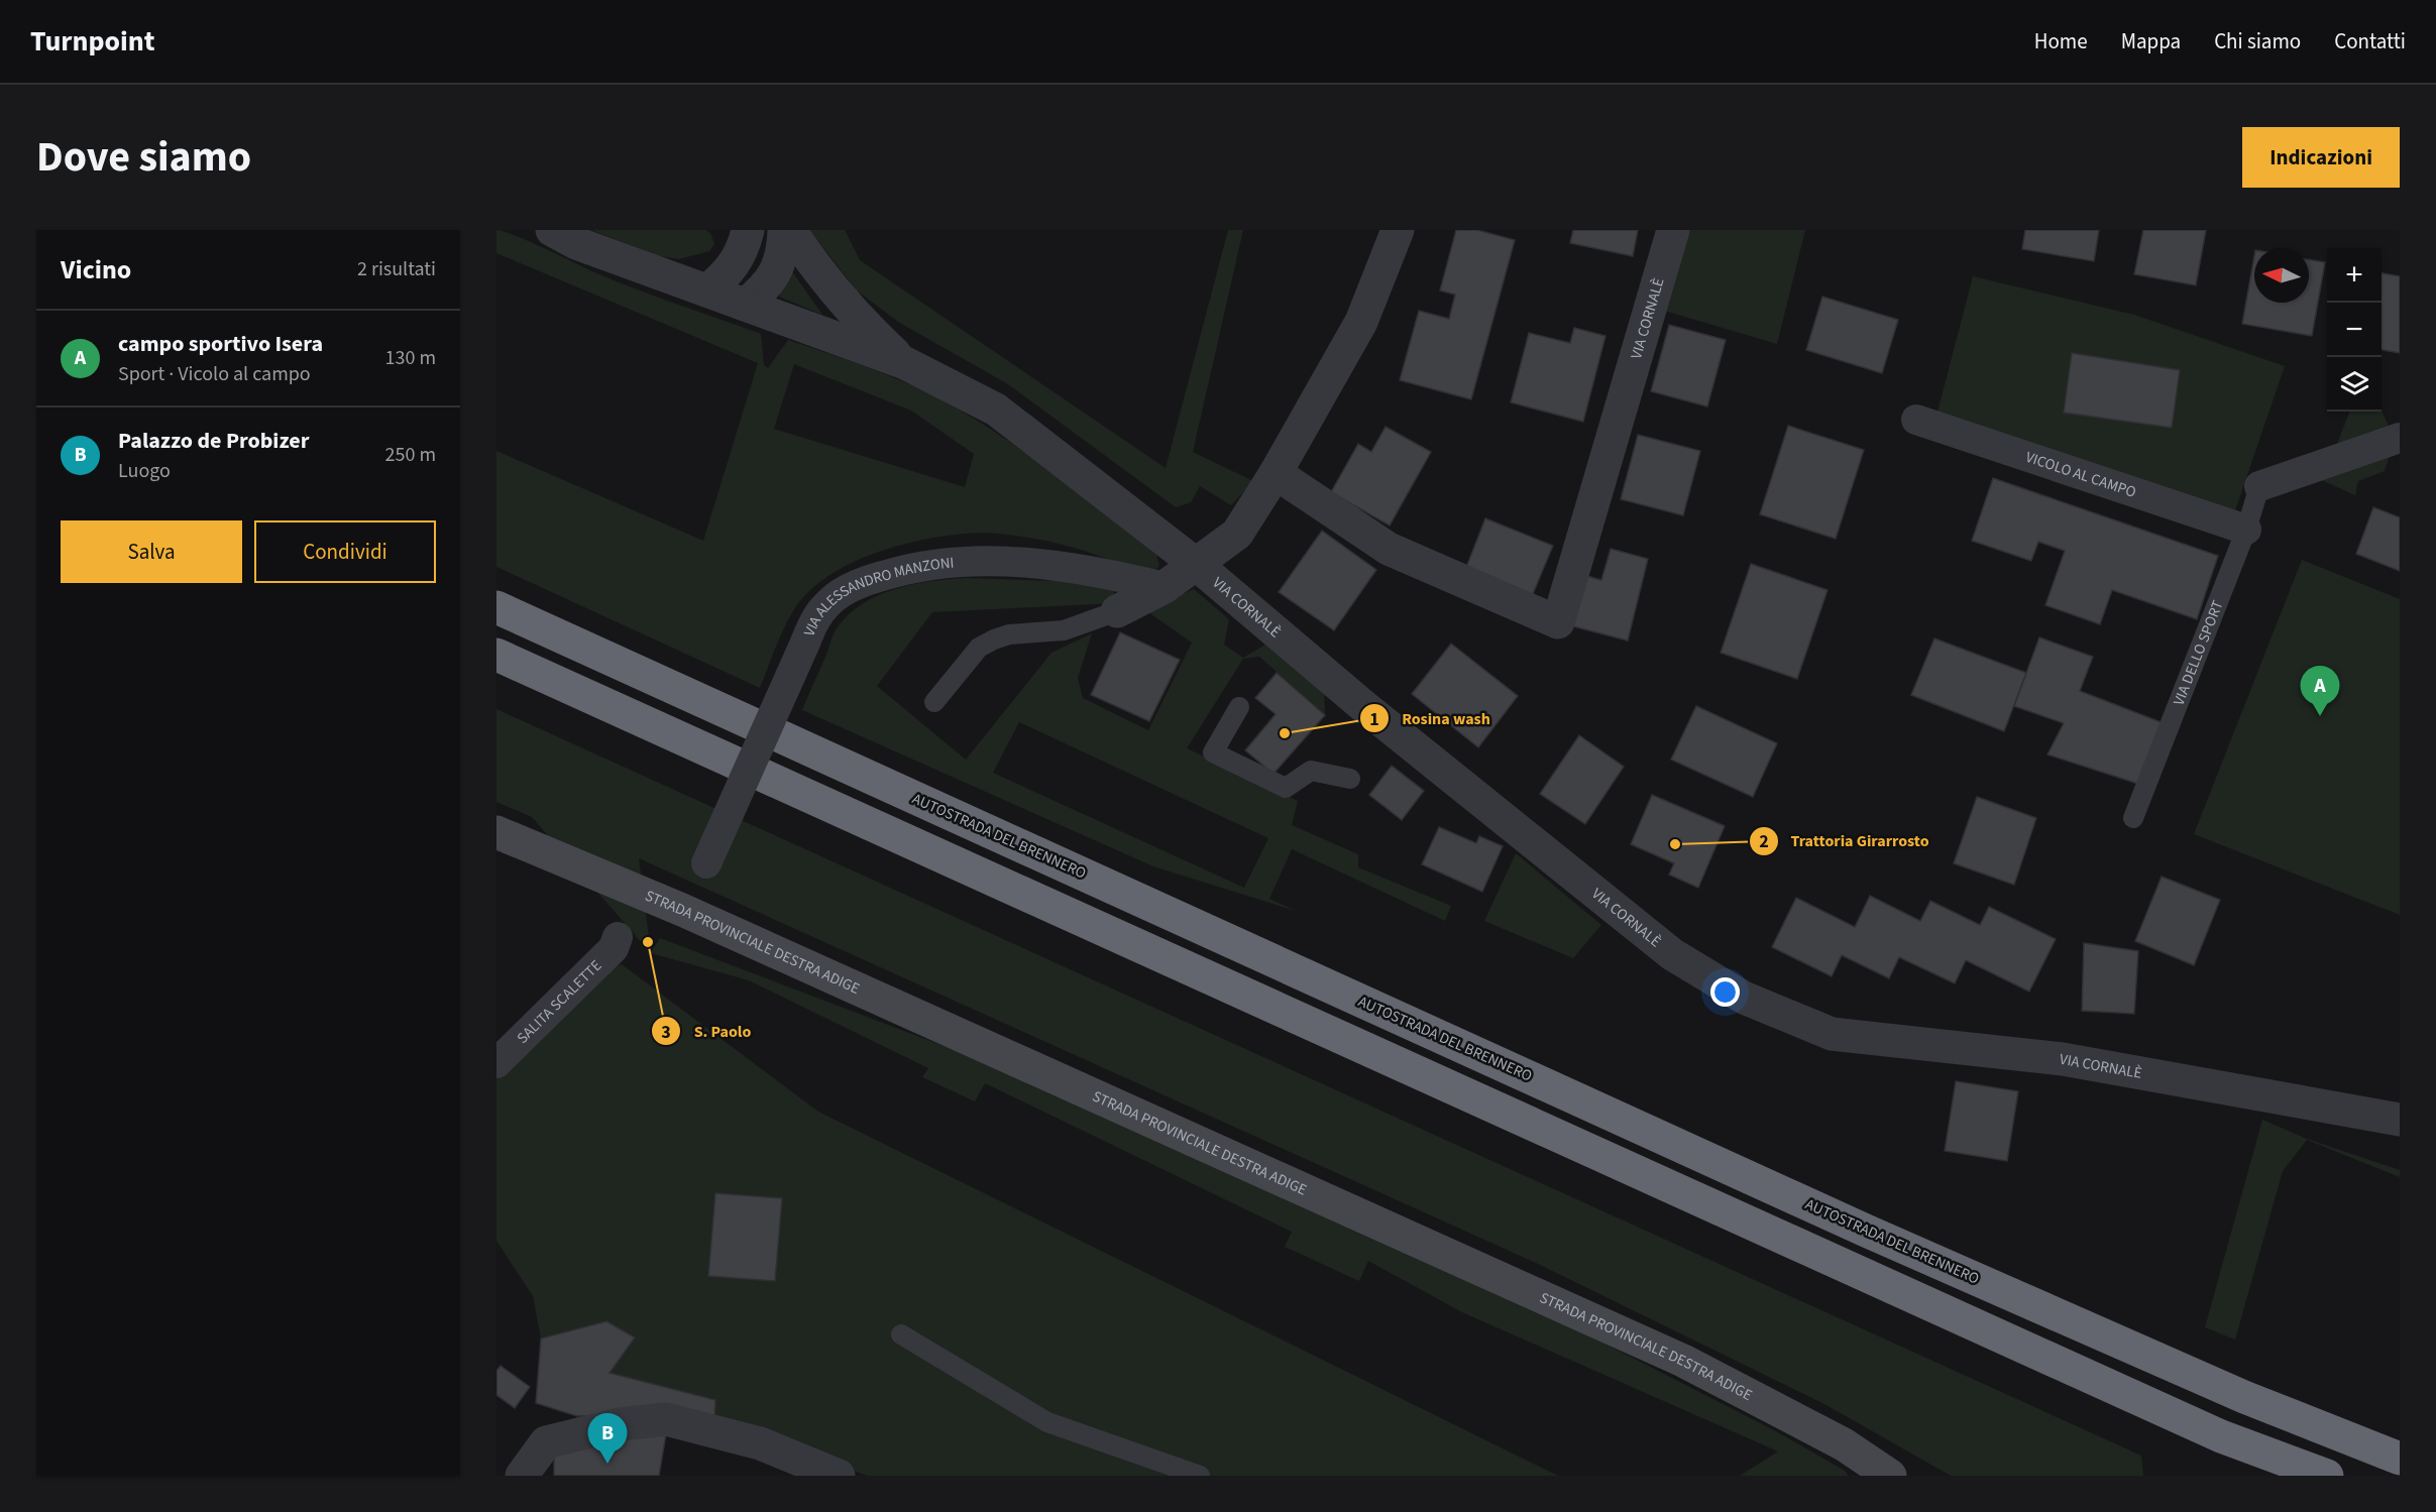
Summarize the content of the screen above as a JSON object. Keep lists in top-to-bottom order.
{
  "streets": {
    "highway": ["AUTOSTRADA DEL BRENNERO"],
    "main road": ["STRADA PROVINCIALE DESTRA ADIGE"],
    "street": [
      "VIA CORNALÈ",
      "VICOLO AL CAMPO",
      "VIA ALESSANDRO MANZONI",
      "SALITA SCALETTE"
    ],
    "lane": ["VIA DELLO SPORT"]
  },
  "crossings": [
    ["VICOLO AL CAMPO", "VIA DELLO SPORT"]
  ],
  "places": ["Rosina wash", "Trattoria Girarrosto", "S. Paolo"],
  "north": "left",
  "page": {
    "header": "Turnpoint",
    "nav": [
      "Home",
      "Mappa",
      "Chi siamo",
      "Contatti"
    ],
    "title": "Dove siamo",
    "buttons": [
      "Indicazioni",
      ["Salva", "Condividi"]
    ],
    "heading": ["Vicino", "2 risultati"],
    "map_buttons": ["+", "−"],
    "list": [
      {
        "mark": "A",
        "name": "campo sportivo Isera",
        "note": "Sport · Vicolo al campo",
        "value": "130 m"
      },
      {
        "mark": "B",
        "name": "Palazzo de Probizer",
        "note": "Luogo",
        "value": "250 m"
      }
    ],
    "pins": ["A", "B"]
  }
}
